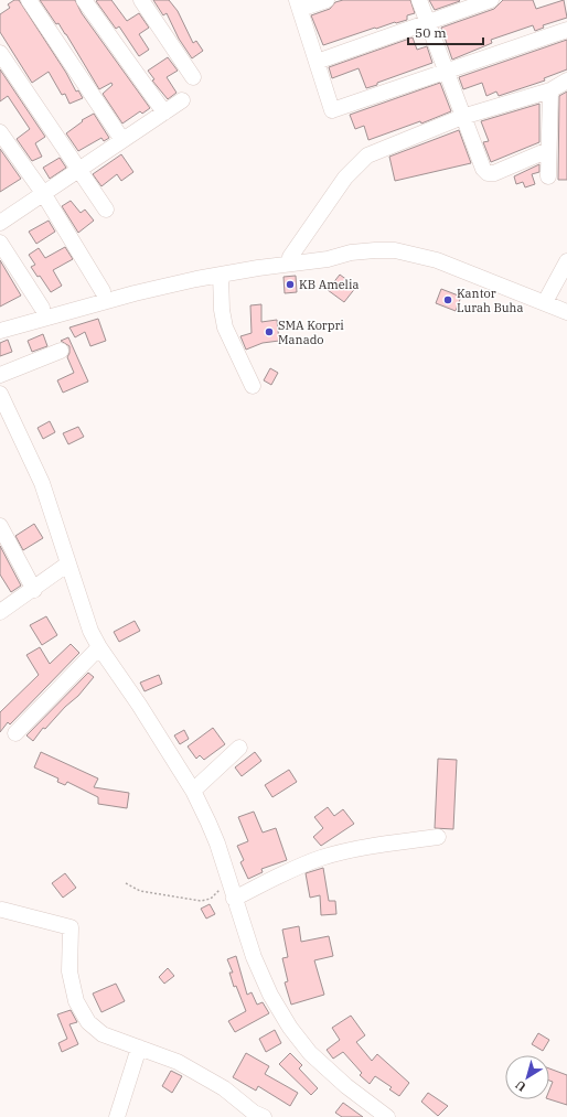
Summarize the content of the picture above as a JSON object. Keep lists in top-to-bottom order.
{
  "places": ["KB Amelia", "Kantor Lurah Buha", "SMA Korpri Manado"],
  "scale_bar": "50 m",
  "north": "bottom left"
}
